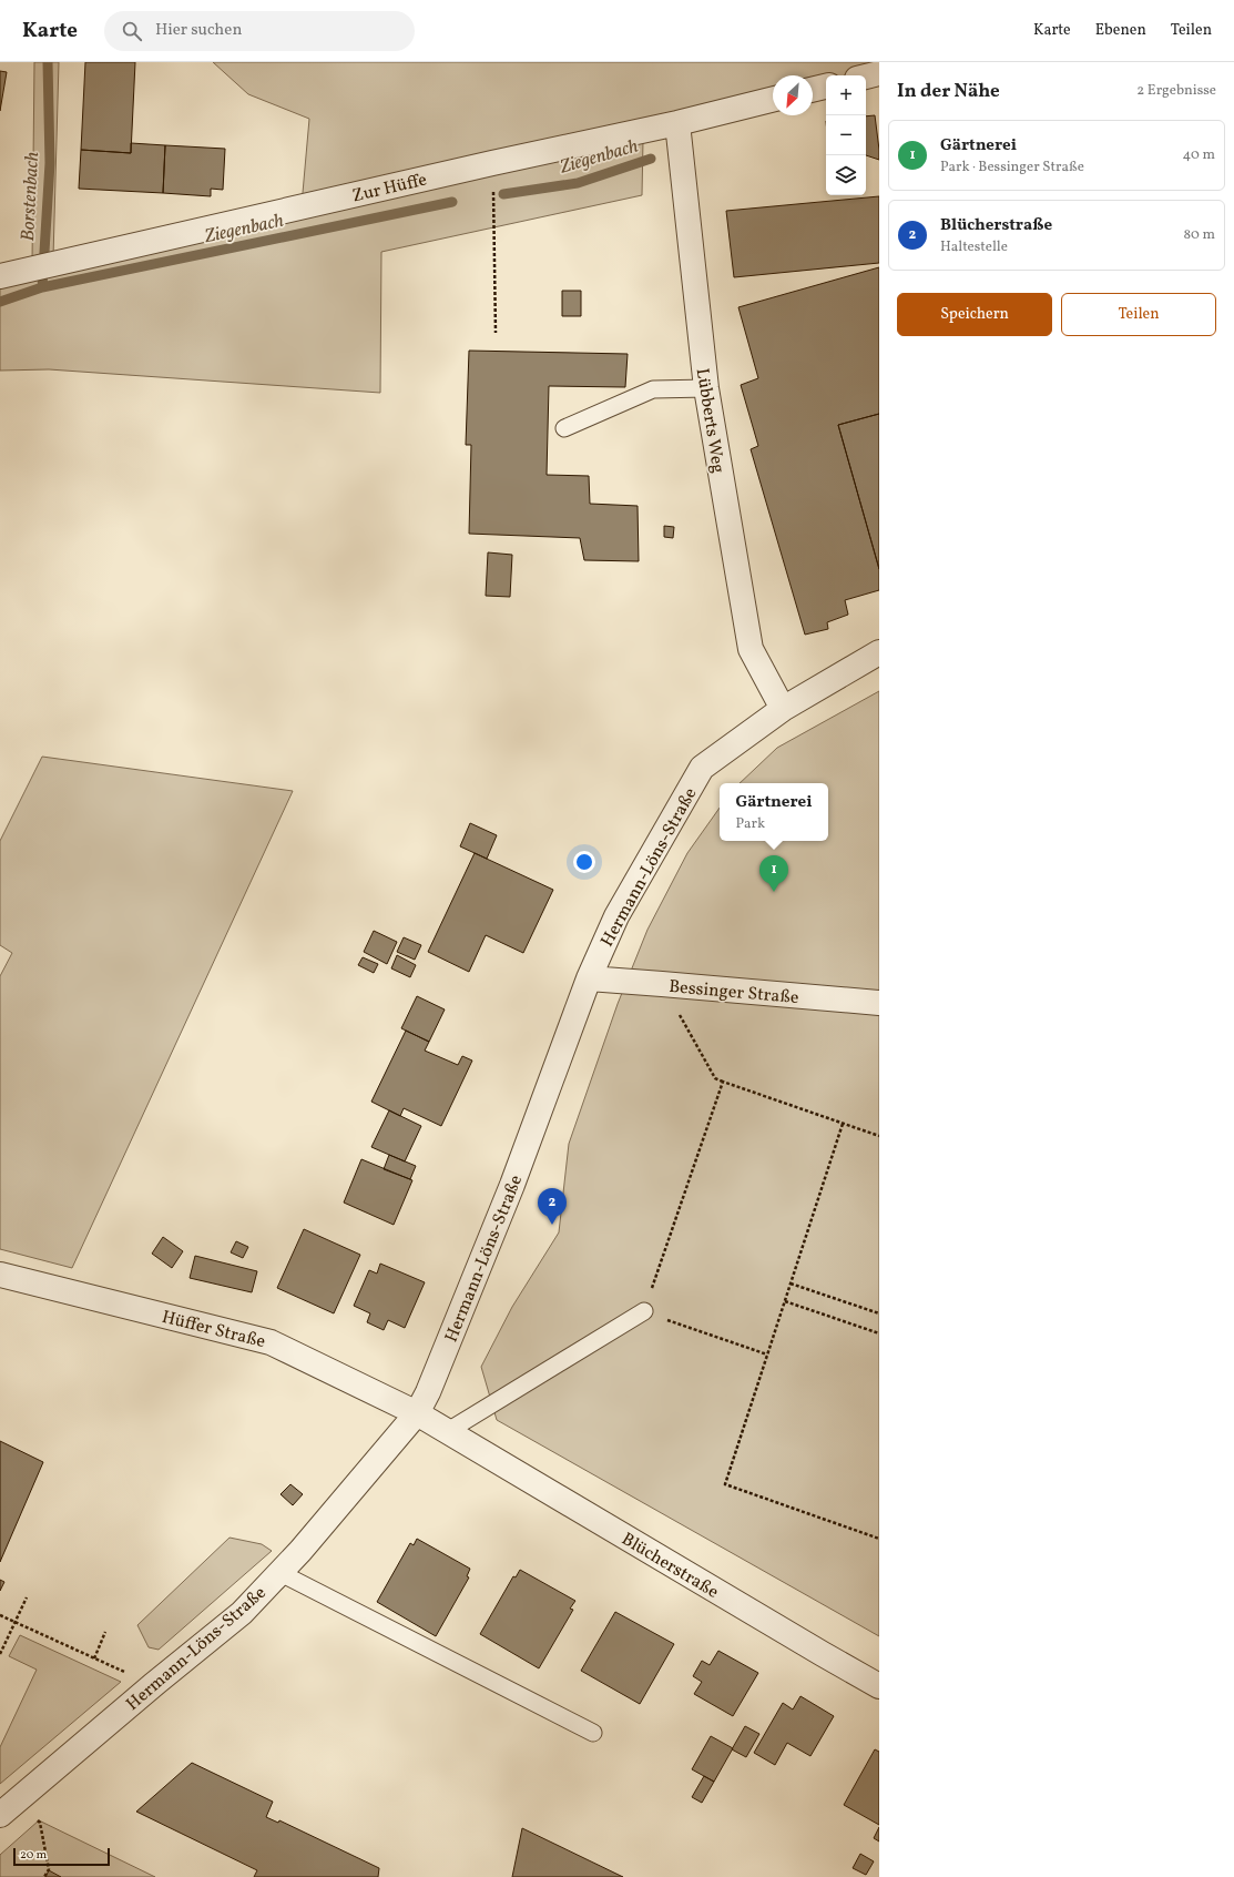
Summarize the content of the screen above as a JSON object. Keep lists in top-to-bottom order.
{
  "streets": {
    "street": [
      "Zur Hüffe",
      "Lübberts Weg",
      "Hermann-Löns-Straße",
      "Bessinger Straße",
      "Hüffer Straße",
      "Blücherstraße"
    ]
  },
  "crossings": [
    ["Zur Hüffe", "Lübberts Weg"],
    ["Lübberts Weg", "Hermann-Löns-Straße"],
    ["Hermann-Löns-Straße", "Bessinger Straße"],
    ["Hermann-Löns-Straße", "Hüffer Straße"],
    ["Hermann-Löns-Straße", "Blücherstraße"],
    ["Hüffer Straße", "Blücherstraße"]
  ],
  "water": ["Ziegenbach", "Borstenbach"],
  "scale_bar": "20 m",
  "north": "bottom left",
  "page": {
    "header": "Karte",
    "search": "Hier suchen",
    "nav": ["Karte", "Ebenen", "Teilen"],
    "heading": ["In der Nähe", "2 Ergebnisse"],
    "map_buttons": ["+", "−"],
    "list": [
      {
        "mark": "1",
        "name": "Gärtnerei",
        "note": "Park · Bessinger Straße",
        "value": "40 m"
      },
      {
        "mark": "2",
        "name": "Blücherstraße",
        "note": "Haltestelle",
        "value": "80 m"
      }
    ],
    "buttons": ["Speichern", "Teilen"],
    "popup": ["Gärtnerei", "Park"],
    "pins": ["1", "2"],
    "scale": "20 m"
  }
}
